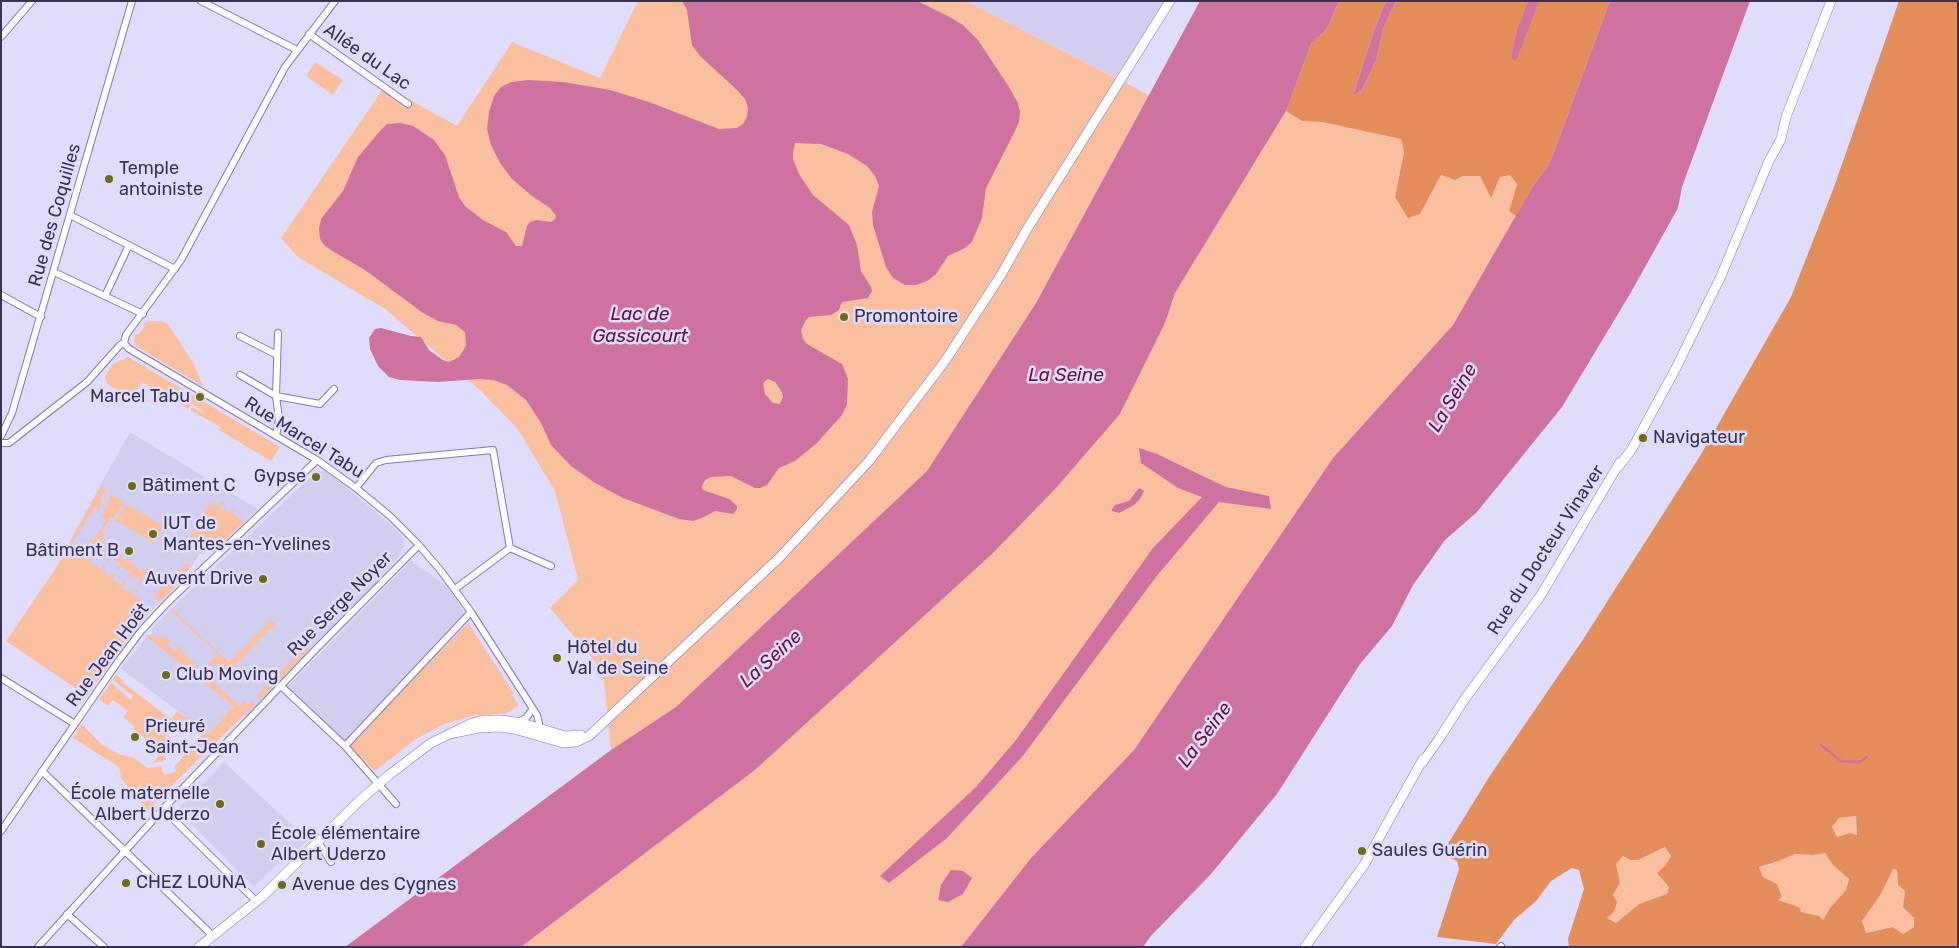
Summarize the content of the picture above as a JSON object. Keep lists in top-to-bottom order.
{
  "streets": {
    "main road": ["Rue du Docteur Vinaver"],
    "street": [
      "Allée du Lac",
      "Rue des Coquilles",
      "Rue Marcel Tabu",
      "Rue Serge Noyer",
      "Rue Jean Hoët"
    ]
  },
  "crossings": [
    ["Rue Marcel Tabu", "Rue Serge Noyer"],
    ["Rue Marcel Tabu", "Rue Jean Hoët"]
  ],
  "water": ["Lac de Gassicourt", "La Seine"],
  "places": [
    "Temple antoiniste",
    "Promontoire",
    "Marcel Tabu",
    "Navigateur",
    "Gypse",
    "Bâtiment C",
    "IUT de Mantes-en-Yvelines",
    "Bâtiment B",
    "Auvent Drive",
    "Hôtel du Val de Seine",
    "Club Moving",
    "Prieuré Saint-Jean",
    "École maternelle Albert Uderzo",
    "École élémentaire Albert Uderzo",
    "Saules Guérin",
    "CHEZ LOUNA",
    "Avenue des Cygnes"
  ]
}
